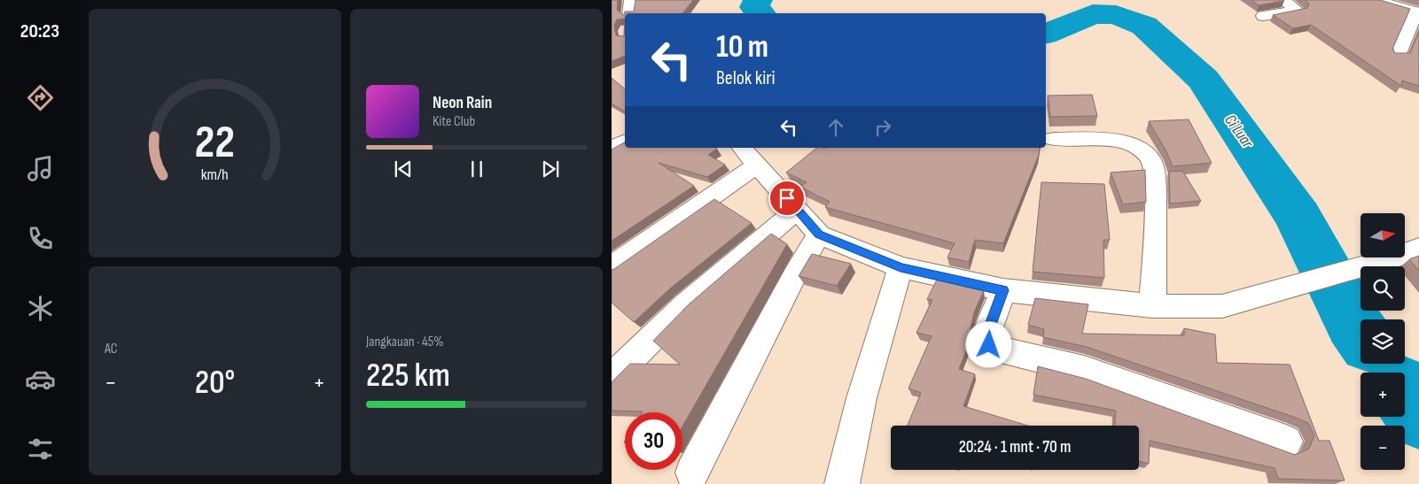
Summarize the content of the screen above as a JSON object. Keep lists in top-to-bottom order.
{
  "water": ["Ci Luar"],
  "north": "right",
  "page": {
    "tabs": "20:23",
    "turn": ["10 m", "Belok kiri"],
    "song": ["Neon Rain", "Kite Club"],
    "map_buttons": ["+", "−"],
    "tile": [
      "AC",
      ["Jangkauan · 45%", "225 km"]
    ],
    "heat": ["−", "20°", "+"],
    "limit": "30",
    "trip": "20:24 · 1 mnt · 70 m",
    "gauge": ["22", "km/h"]
  }
}
